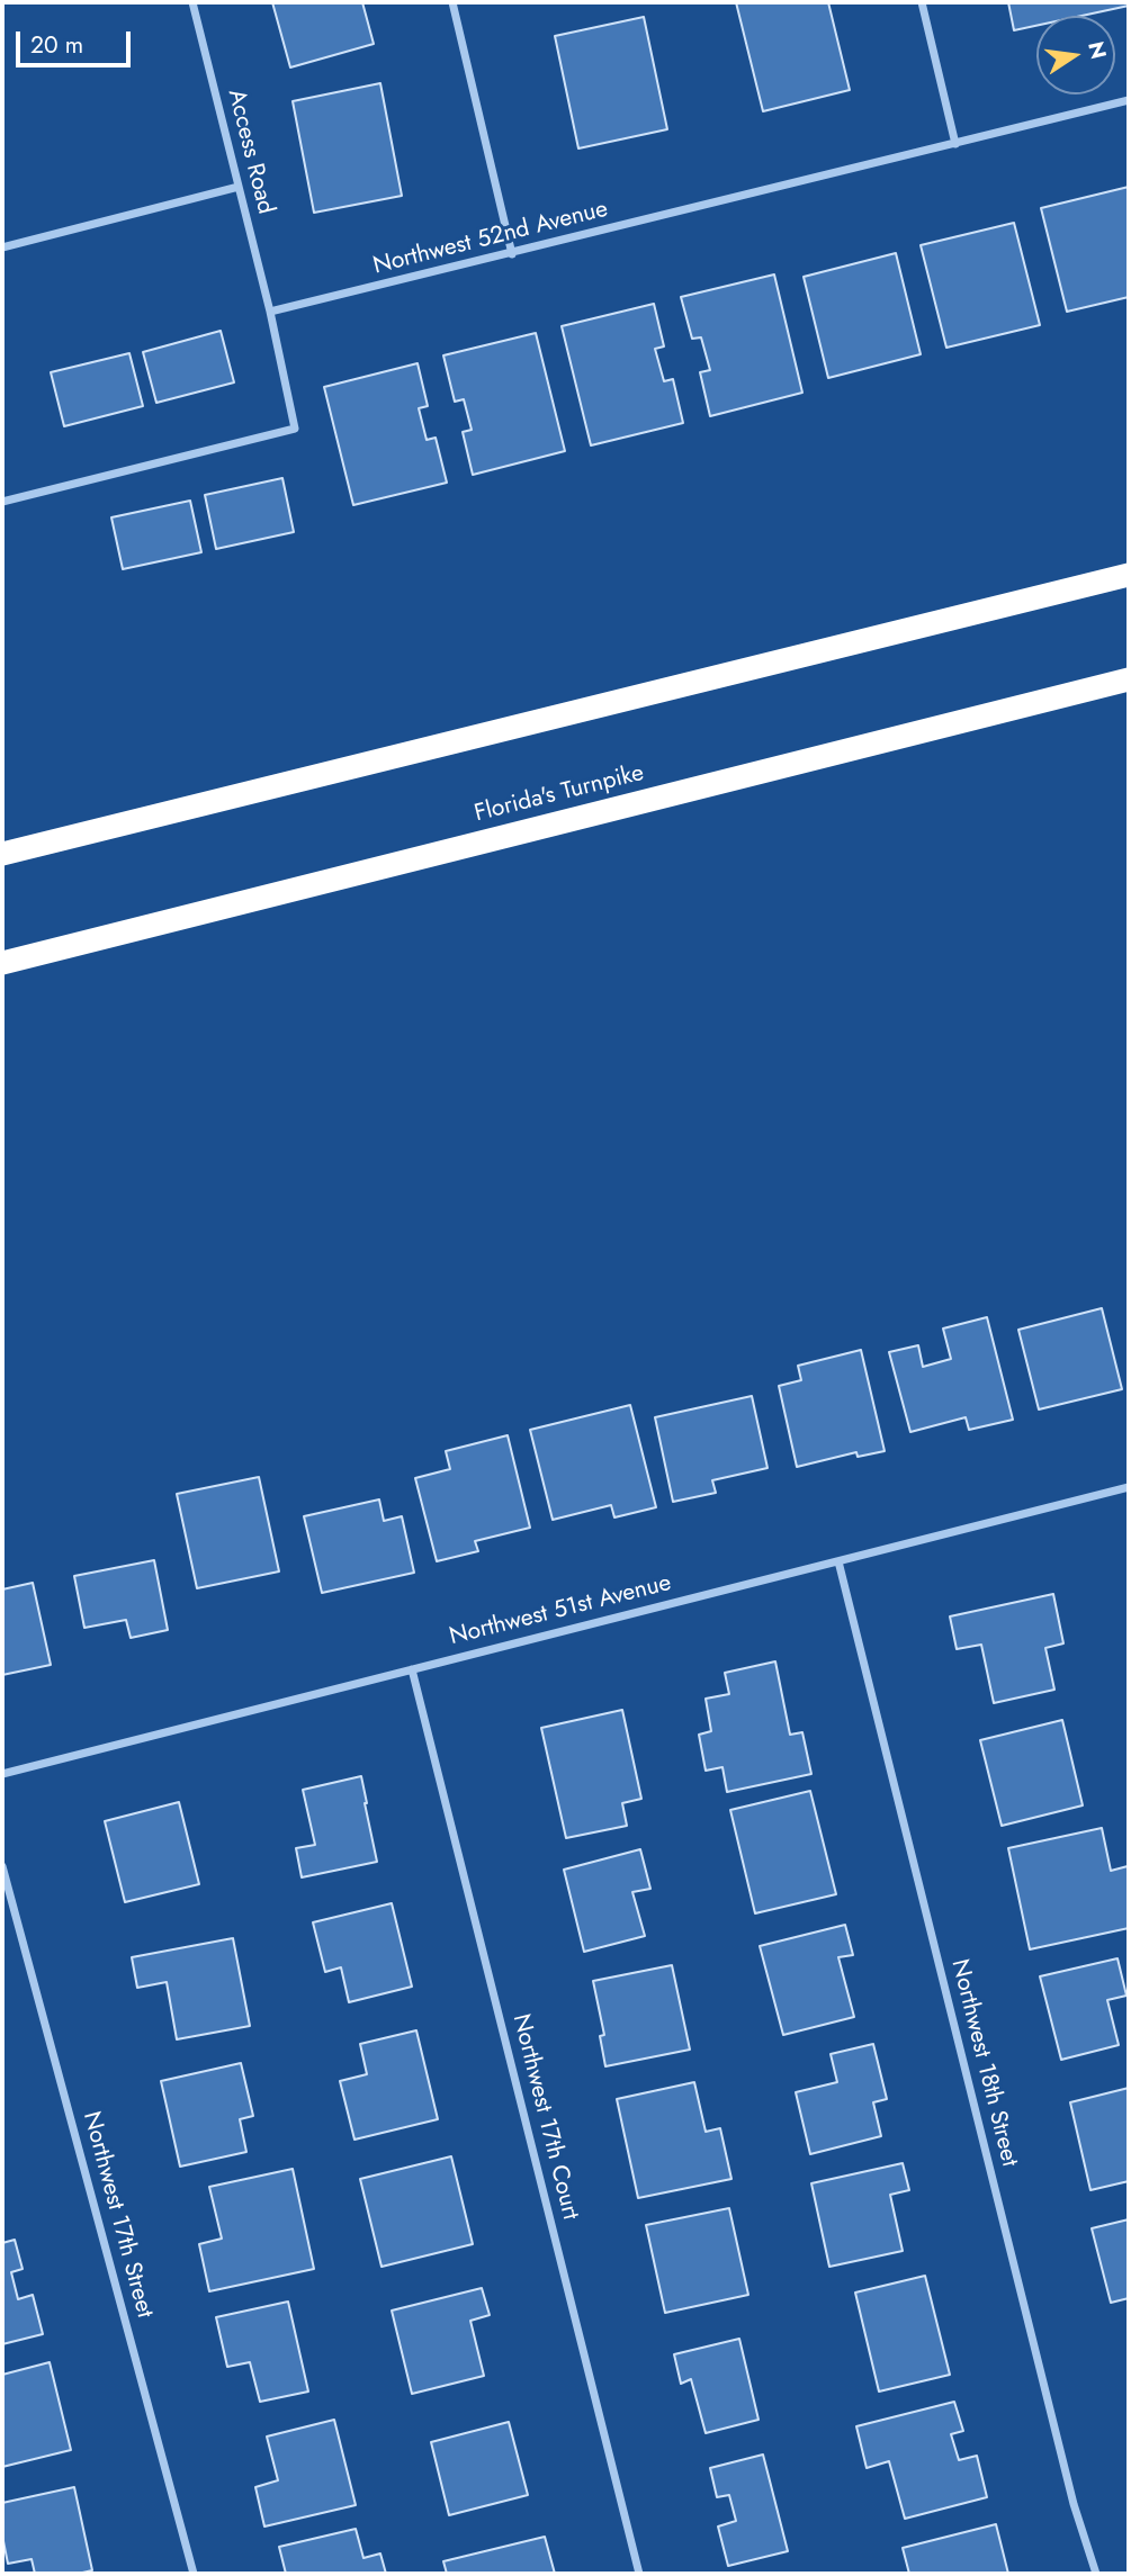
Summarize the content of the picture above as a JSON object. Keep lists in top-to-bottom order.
{
  "streets": {
    "highway": ["Florida's Turnpike"],
    "street": [
      "Access Road",
      "Northwest 52nd Avenue",
      "Northwest 51st Avenue",
      "Northwest 18th Street",
      "Northwest 17th Court",
      "Northwest 17th Street"
    ]
  },
  "crossings": [
    ["Access Road", "Northwest 52nd Avenue"],
    ["Northwest 51st Avenue", "Northwest 18th Street"],
    ["Northwest 51st Avenue", "Northwest 17th Court"]
  ],
  "scale_bar": "20 m",
  "north": "right"
}
